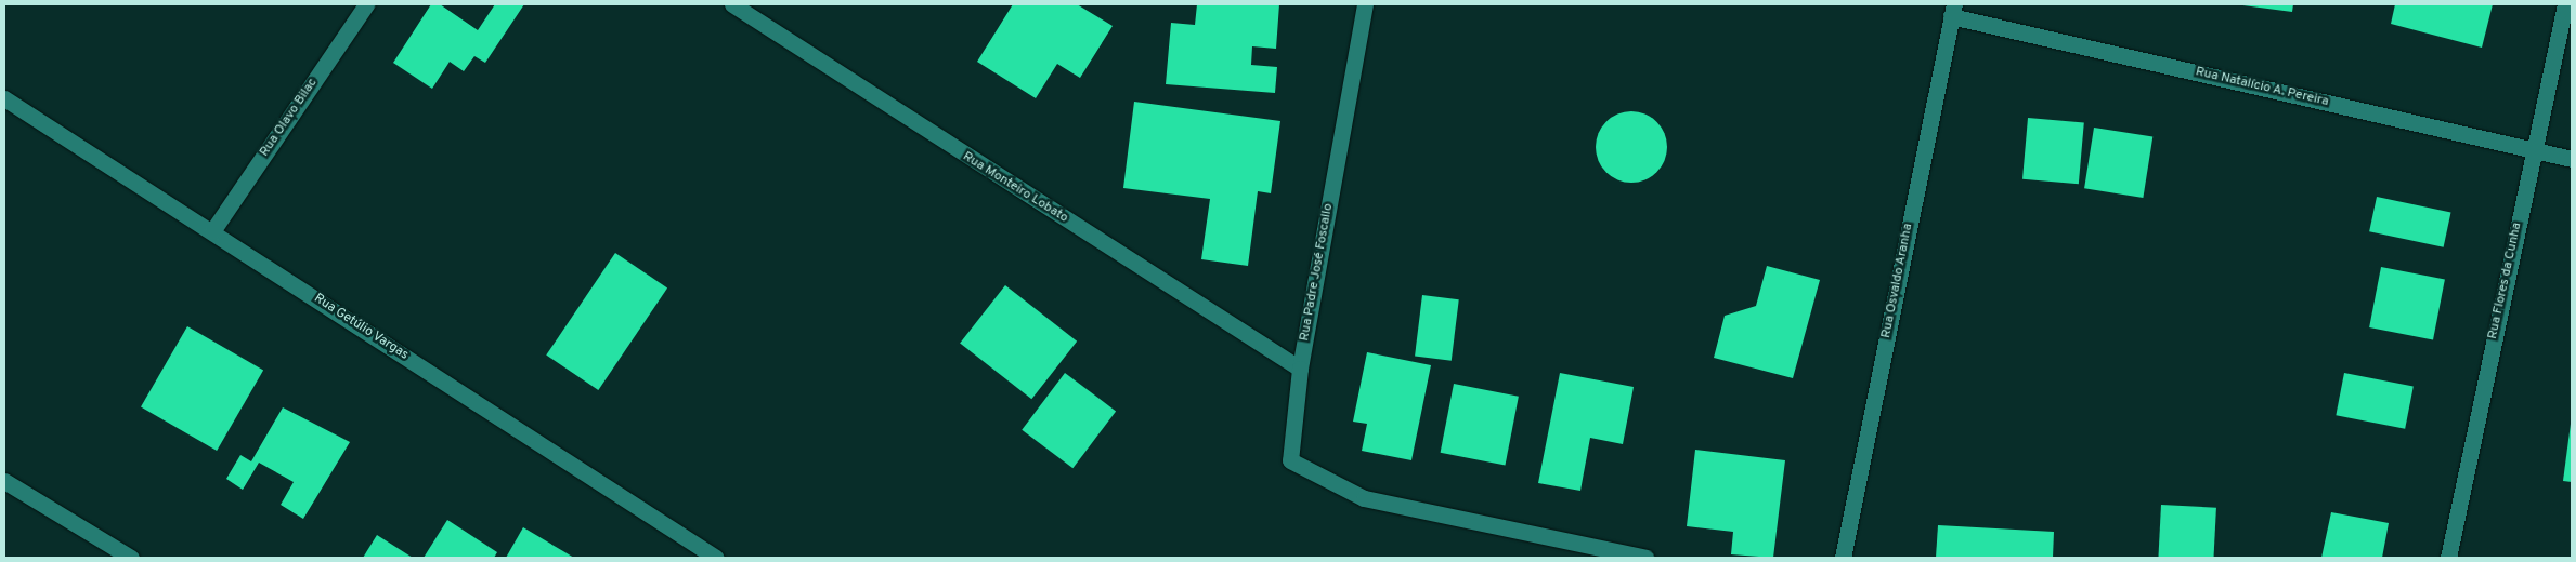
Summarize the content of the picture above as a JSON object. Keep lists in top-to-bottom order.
{
  "streets": {
    "street": [
      "Rua Natalício A. Pereira",
      "Rua Olavo Bilac",
      "Rua Monteiro Lobato",
      "Rua Padre José Foscallo",
      "Rua Osvaldo Aranha",
      "Rua Flores da Cunha",
      "Rua Getúlio Vargas"
    ]
  },
  "crossings": [
    ["Rua Natalício A. Pereira", "Rua Osvaldo Aranha"],
    ["Rua Natalício A. Pereira", "Rua Flores da Cunha"],
    ["Rua Olavo Bilac", "Rua Getúlio Vargas"],
    ["Rua Monteiro Lobato", "Rua Padre José Foscallo"]
  ]
}
